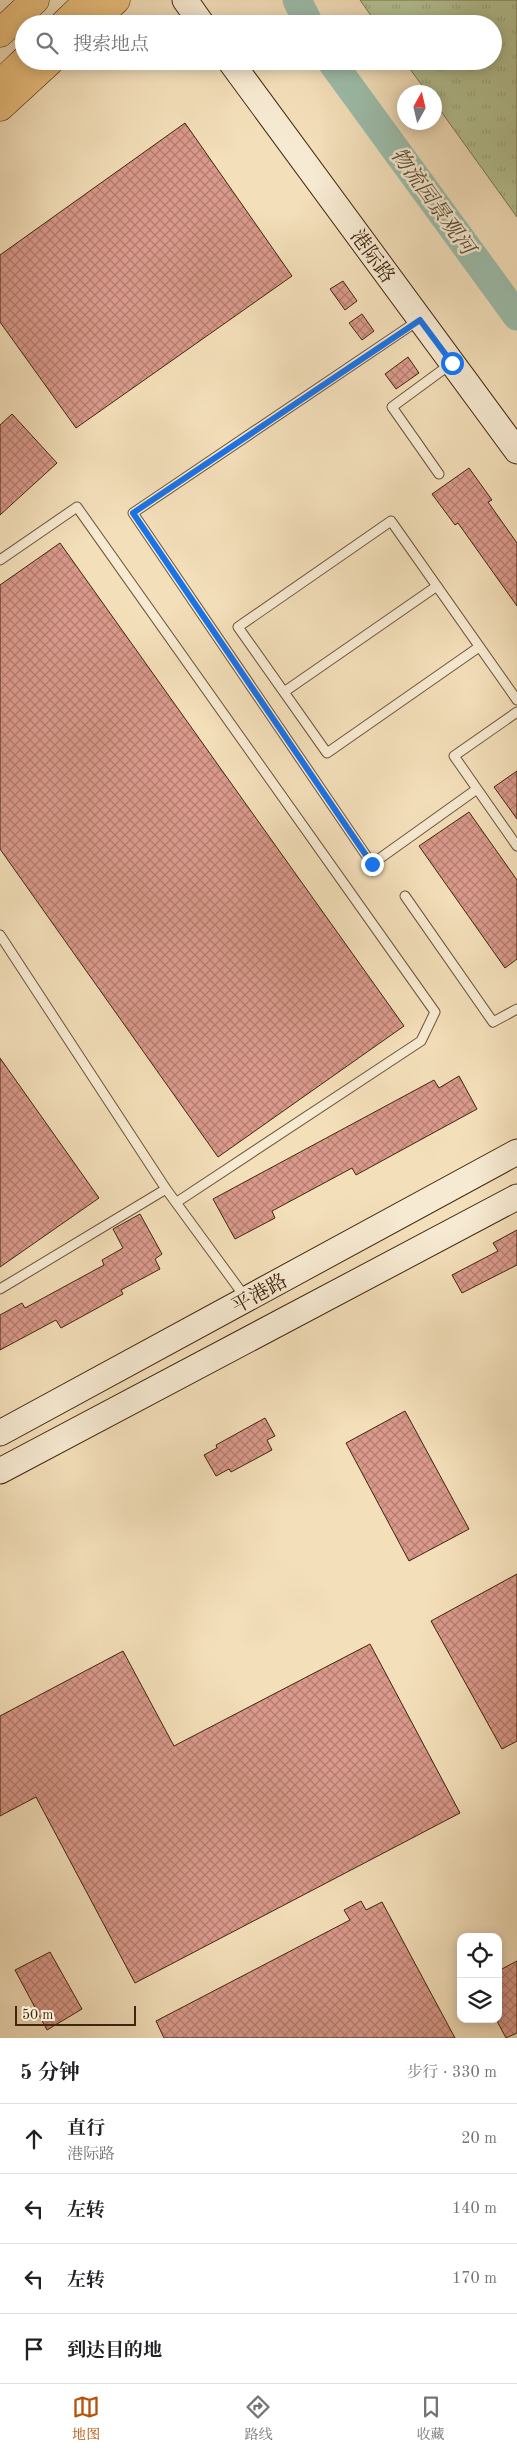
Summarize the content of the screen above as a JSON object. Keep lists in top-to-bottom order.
{
  "streets": {
    "street": ["港际路", "平港路"]
  },
  "water": ["物流园景观河"],
  "scale_bar": "50 m",
  "north": "top",
  "page": {
    "search": "搜索地点",
    "scale": "50 m",
    "heading": ["5 分钟", "步行 · 330 m"],
    "list": [
      ["直行", "港际路", "20 m"],
      ["左转", "140 m"],
      ["左转", "170 m"],
      "到达目的地"
    ],
    "nav": ["地图", "路线", "收藏"]
  }
}
